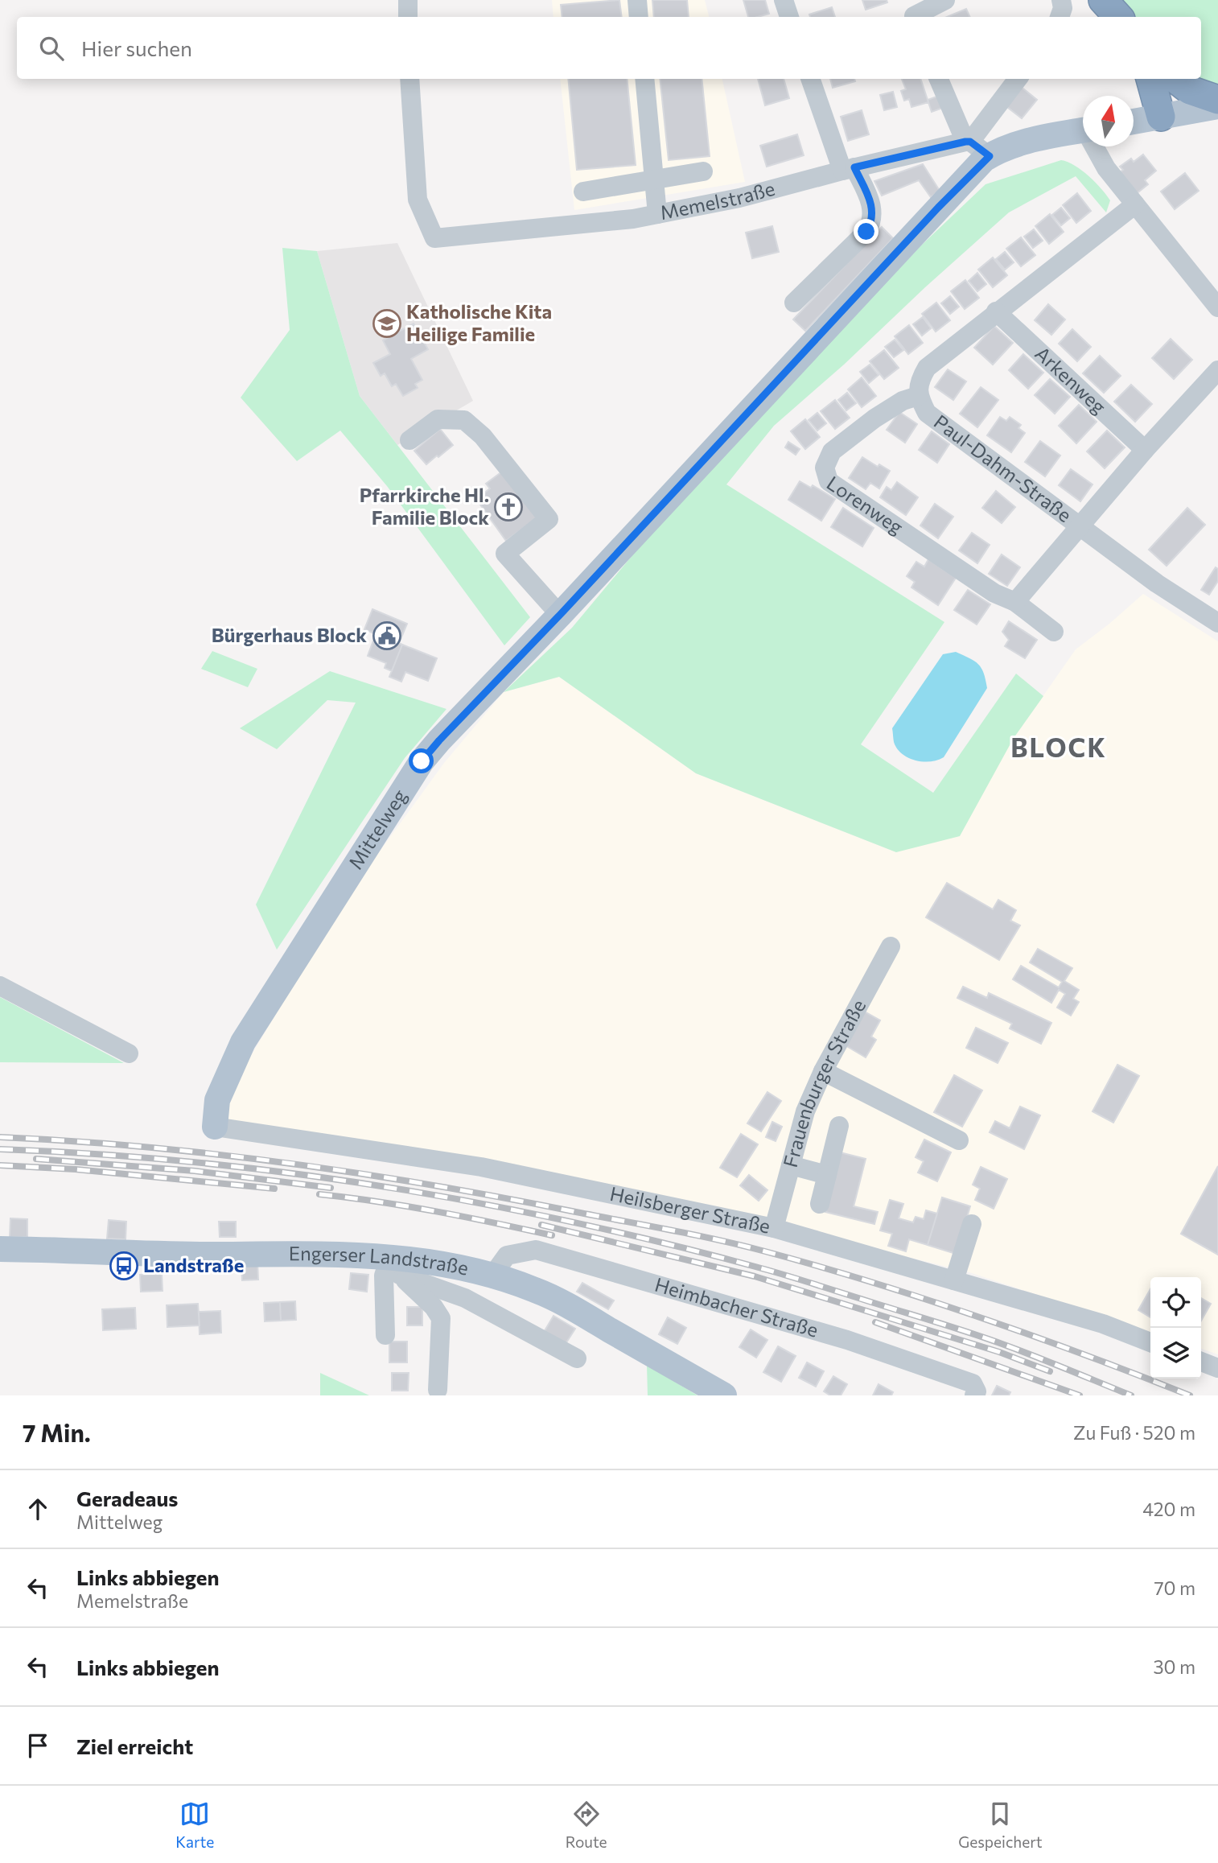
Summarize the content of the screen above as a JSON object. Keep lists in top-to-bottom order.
{
  "streets": {
    "main road": ["Mittelweg", "Engerser Landstraße"],
    "street": [
      "Memelstraße",
      "Arkenweg",
      "Paul-Dahm-Straße",
      "Lorenweg",
      "Frauenburger Straße",
      "Heilsberger Straße",
      "Heimbacher Straße"
    ]
  },
  "crossings": [
    ["Memelstraße", "Mittelweg"],
    ["Arkenweg", "Paul-Dahm-Straße"],
    ["Paul-Dahm-Straße", "Lorenweg"],
    ["Mittelweg", "Heilsberger Straße"],
    ["Frauenburger Straße", "Heilsberger Straße"],
    ["Engerser Landstraße", "Heimbacher Straße"]
  ],
  "districts": ["BLOCK"],
  "places": {
    "school or university": ["Katholische Kita Heilige Familie"],
    "church": ["Pfarrkirche Hl. Familie Block"],
    "public building": ["Bürgerhaus Block"],
    "bus stop": ["Landstraße"]
  },
  "north": "top",
  "page": {
    "search": "Hier suchen",
    "heading": ["7 Min.", "Zu Fuß · 520 m"],
    "list": [
      ["Geradeaus", "Mittelweg", "420 m"],
      ["Links abbiegen", "Memelstraße", "70 m"],
      ["Links abbiegen", "30 m"],
      "Ziel erreicht"
    ],
    "nav": ["Karte", "Route", "Gespeichert"]
  }
}
